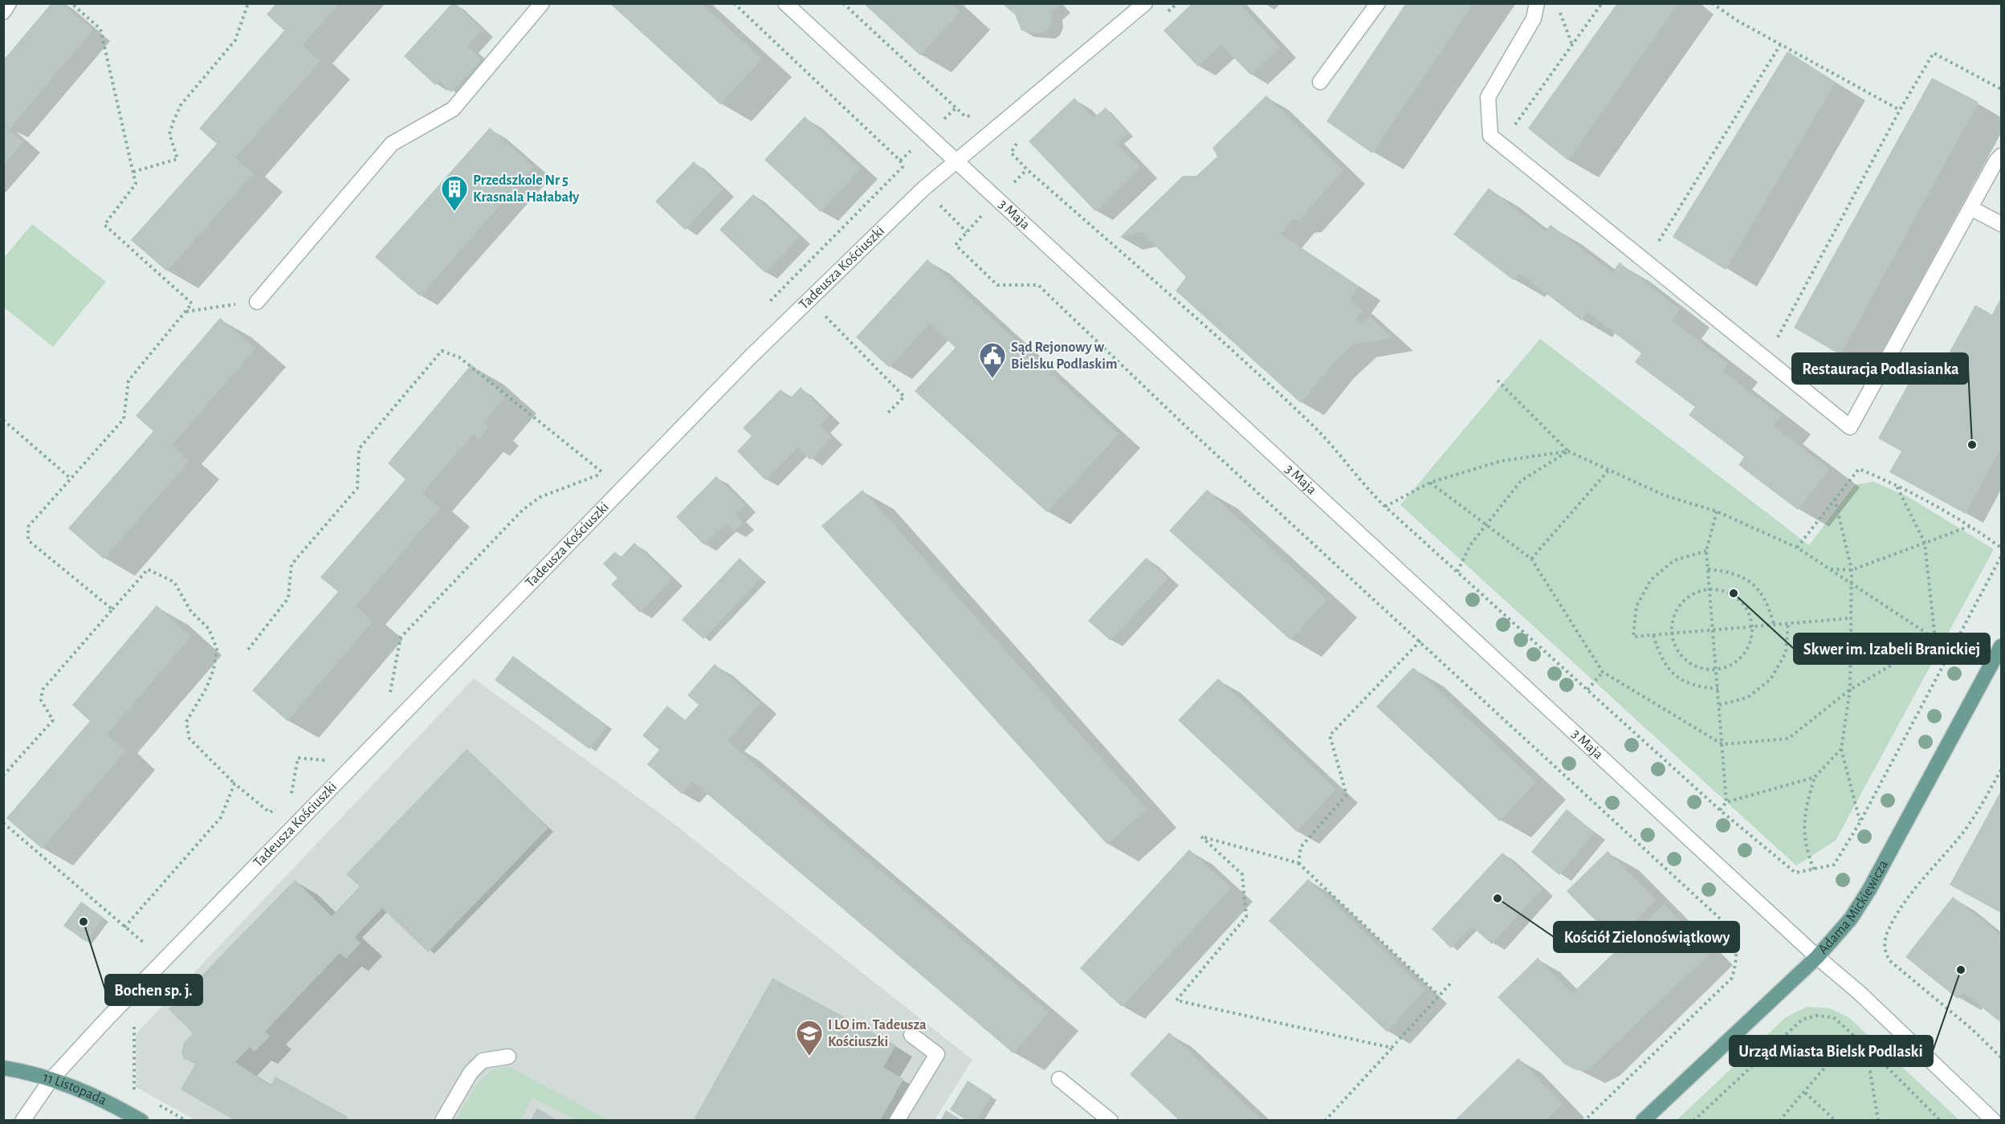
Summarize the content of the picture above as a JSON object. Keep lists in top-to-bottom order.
{
  "streets": {
    "main road": ["Adama Mickiewicza", "11 Listopada"],
    "street": ["3 Maja", "Tadeusza Kościuszki"]
  },
  "crossings": [
    ["3 Maja", "Tadeusza Kościuszki"],
    ["3 Maja", "Adama Mickiewicza"],
    ["Tadeusza Kościuszki", "11 Listopada"]
  ],
  "places": {
    "building": ["Przedszkole Nr 5 Krasnala Hałabały"],
    "public building": ["Sąd Rejonowy w Bielsku Podlaskim"],
    "other": [
      "Restauracja Podlasianka",
      "Skwer im. Izabeli Branickiej",
      "Kościół Zielonoświątkowy",
      "Bochen sp. j.",
      "Urząd Miasta Bielsk Podlaski"
    ],
    "school or university": ["I LO im. Tadeusza Kościuszki"]
  }
}
